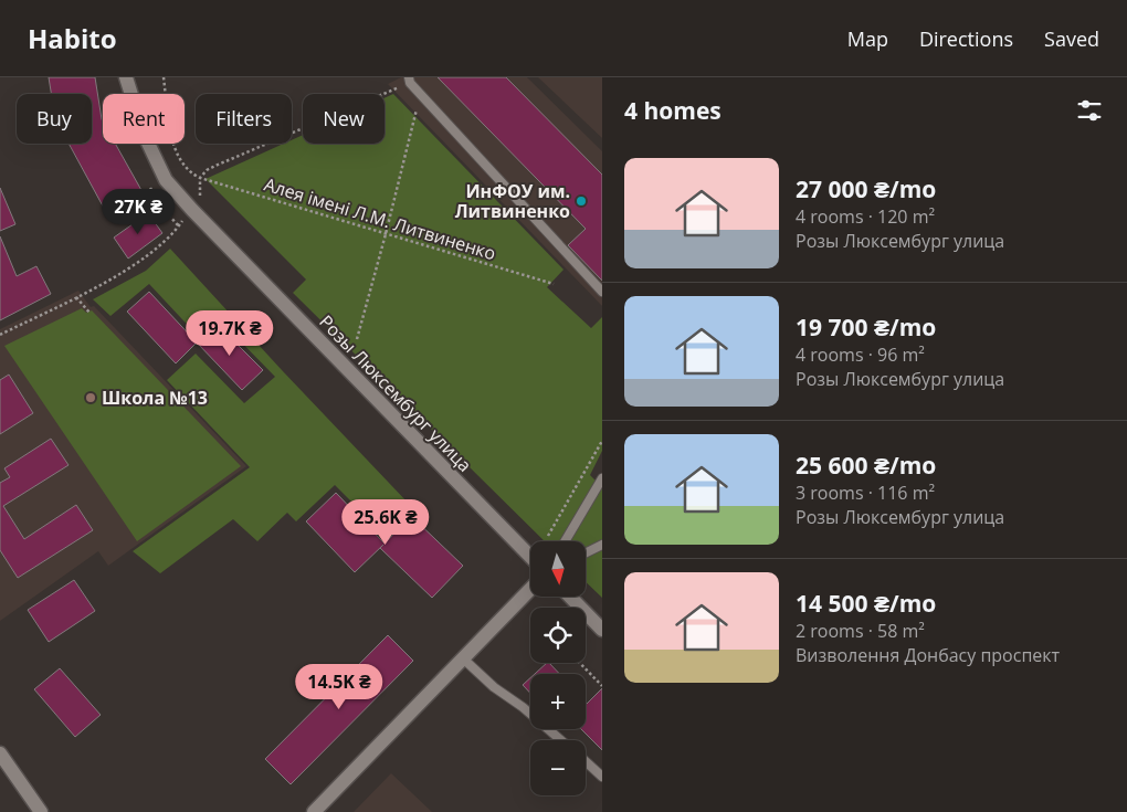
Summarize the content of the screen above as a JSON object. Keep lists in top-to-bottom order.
{
  "streets": {
    "street": ["Розы Люксембург улица"],
    "path": ["Алея імені Л.М. Литвиненко"]
  },
  "places": ["ИнФОУ им. Литвиненко", "Школа №13"],
  "north": "bottom",
  "page": {
    "header": "Habito",
    "nav": ["Map", "Directions", "Saved"],
    "heading": "4 homes",
    "chip": [
      "Buy",
      "Rent",
      "Filters",
      "New"
    ],
    "list": [
      {
        "name": "27 000 ₴/mo",
        "note": "4 rooms · 120 m² · Розы Люксембург улица"
      },
      {
        "name": "19 700 ₴/mo",
        "note": "4 rooms · 96 m² · Розы Люксембург улица"
      },
      {
        "name": "25 600 ₴/mo",
        "note": "3 rooms · 116 m² · Розы Люксембург улица"
      },
      {
        "name": "14 500 ₴/mo",
        "note": "2 rooms · 58 m² · Визволення Донбасу проспект"
      }
    ],
    "price": [
      "27K ₴",
      "19.7K ₴",
      "25.6K ₴",
      "14.5K ₴"
    ],
    "map_buttons": ["+", "−"]
  }
}
